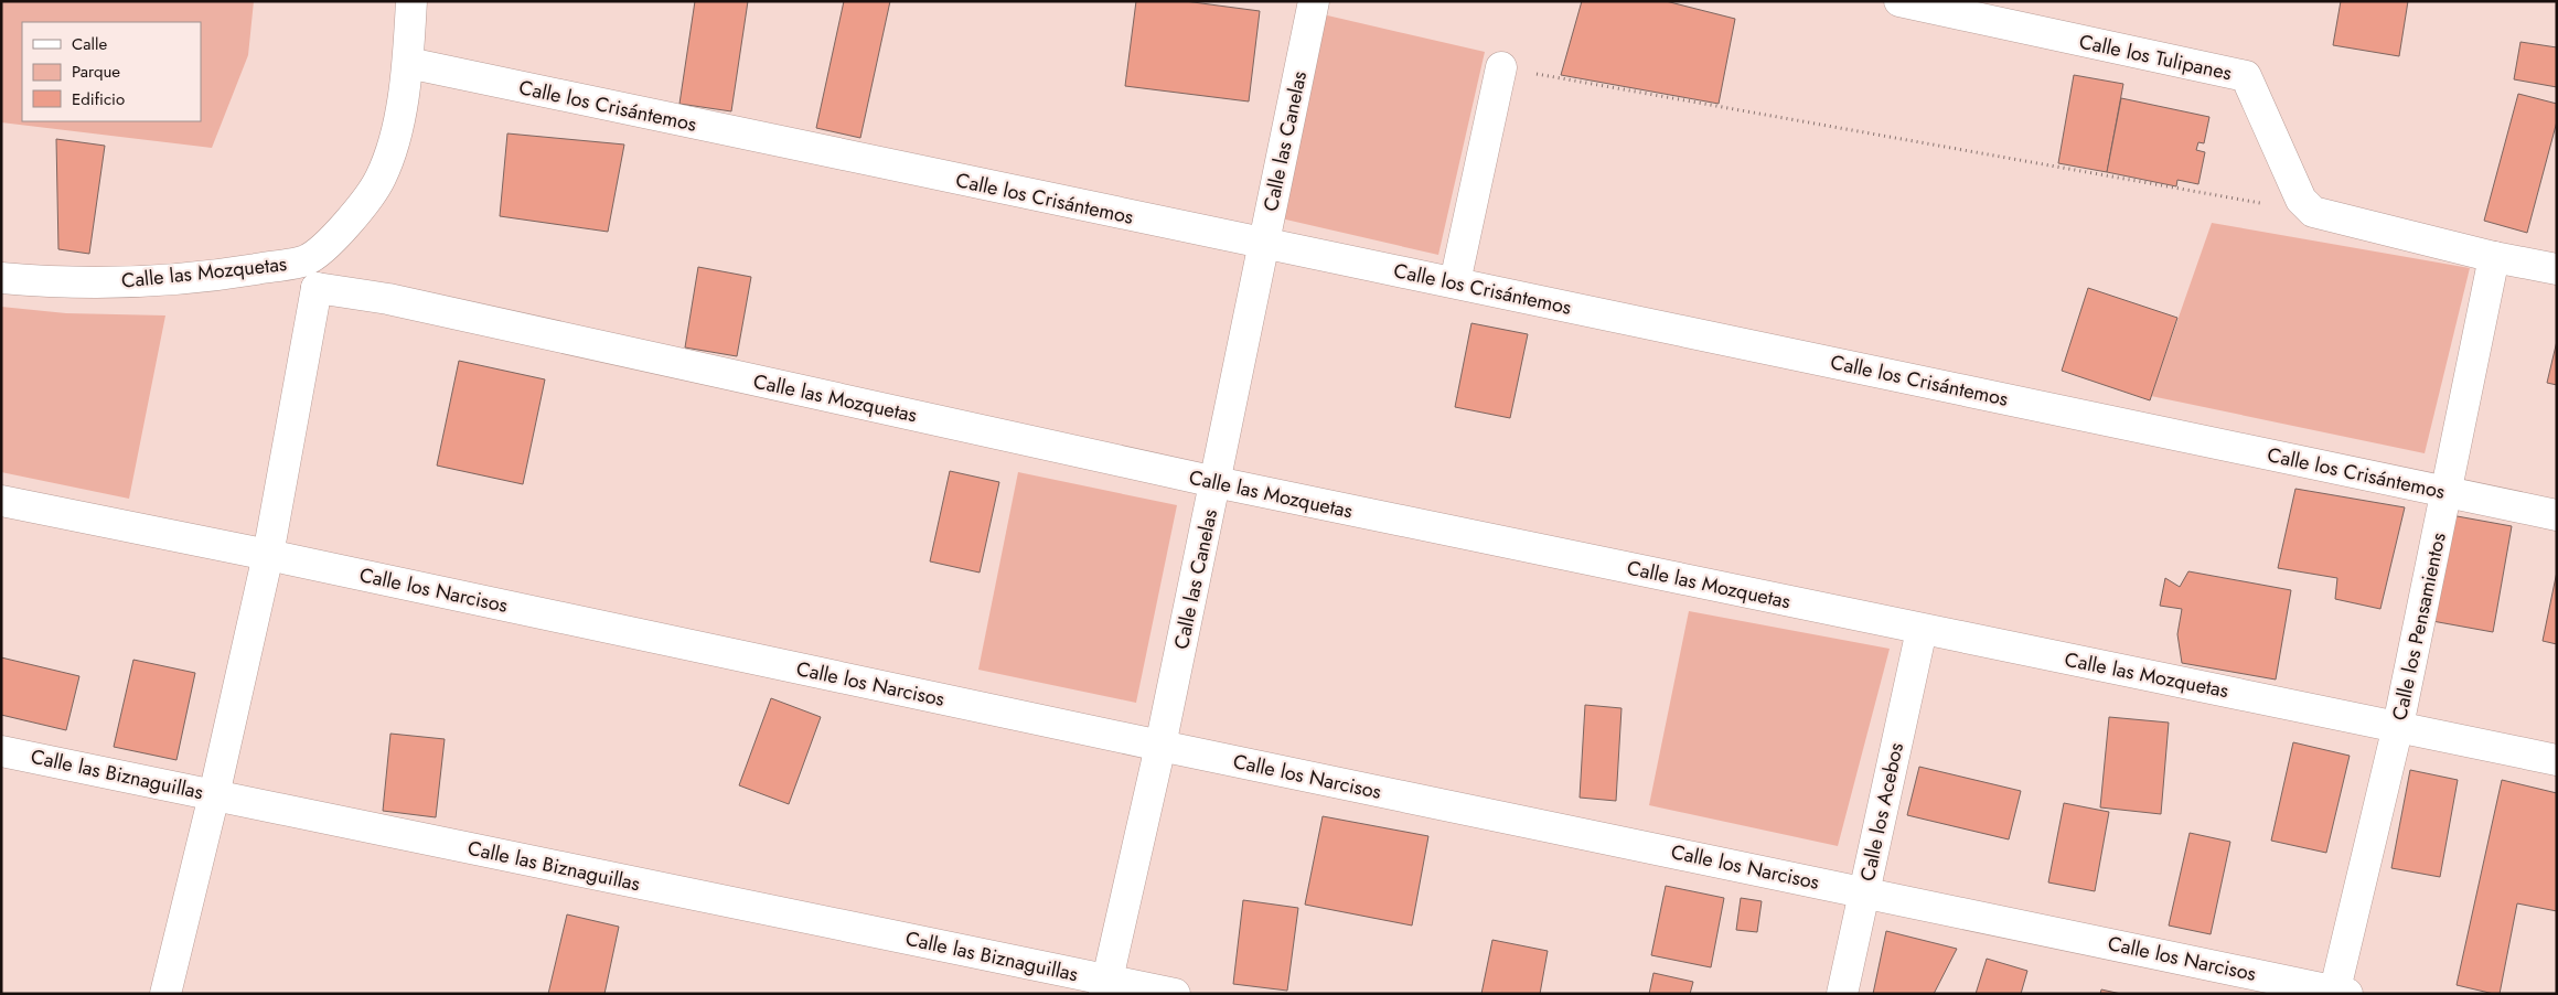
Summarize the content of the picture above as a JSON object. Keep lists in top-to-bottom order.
{
  "streets": {
    "street": [
      "Calle los Tulipanes",
      "Calle los Crisántemos",
      "Calle las Canelas",
      "Calle las Mozquetas",
      "Calle los Narcisos",
      "Calle los Pensamientos",
      "Calle las Biznaguillas",
      "Calle los Acebos"
    ]
  },
  "crossings": [
    ["Calle los Crisántemos", "Calle las Canelas"],
    ["Calle los Crisántemos", "Calle los Pensamientos"],
    ["Calle las Canelas", "Calle las Mozquetas"],
    ["Calle las Canelas", "Calle los Narcisos"],
    ["Calle las Canelas", "Calle las Biznaguillas"],
    ["Calle las Mozquetas", "Calle los Pensamientos"],
    ["Calle las Mozquetas", "Calle los Acebos"],
    ["Calle los Narcisos", "Calle los Pensamientos"],
    ["Calle los Narcisos", "Calle los Acebos"]
  ],
  "legend": ["Calle", "Parque", "Edificio"]
}
